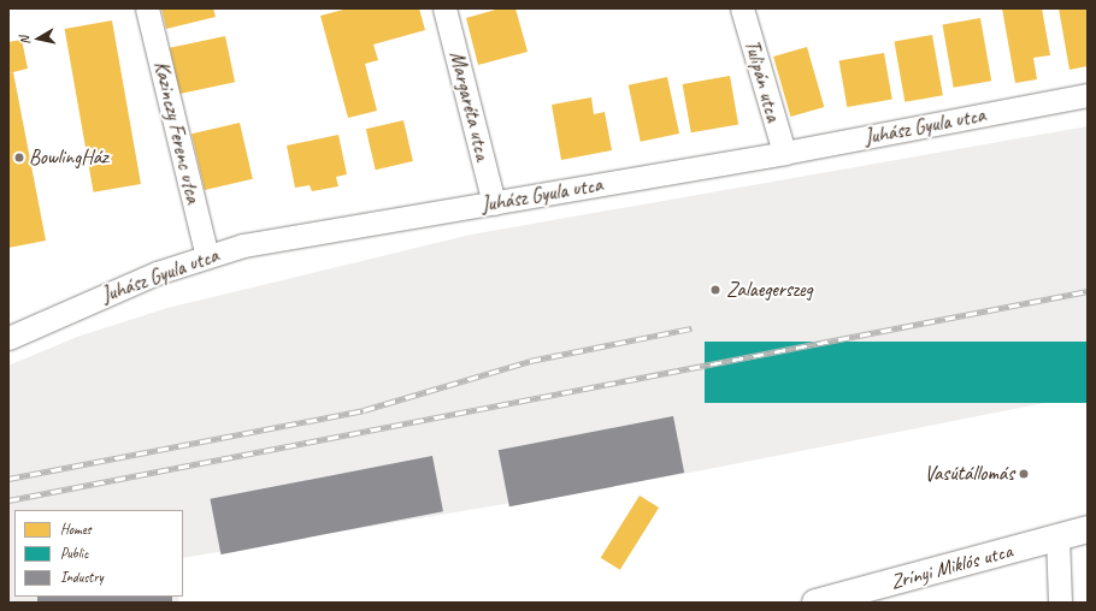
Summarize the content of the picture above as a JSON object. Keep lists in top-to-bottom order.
{
  "streets": {
    "main road": ["Zrínyi Miklós utca"],
    "street": [
      "Tulipán utca",
      "Margaréta utca",
      "Juhász Gyula utca",
      "Kazinczy Ferenc utca"
    ]
  },
  "crossings": [
    ["Tulipán utca", "Juhász Gyula utca"],
    ["Margaréta utca", "Juhász Gyula utca"],
    ["Juhász Gyula utca", "Kazinczy Ferenc utca"]
  ],
  "places": ["BowlingHáz", "Zalaegerszeg", "Vasútállomás"],
  "legend": ["Homes", "Public", "Industry"],
  "north": "left"
}
